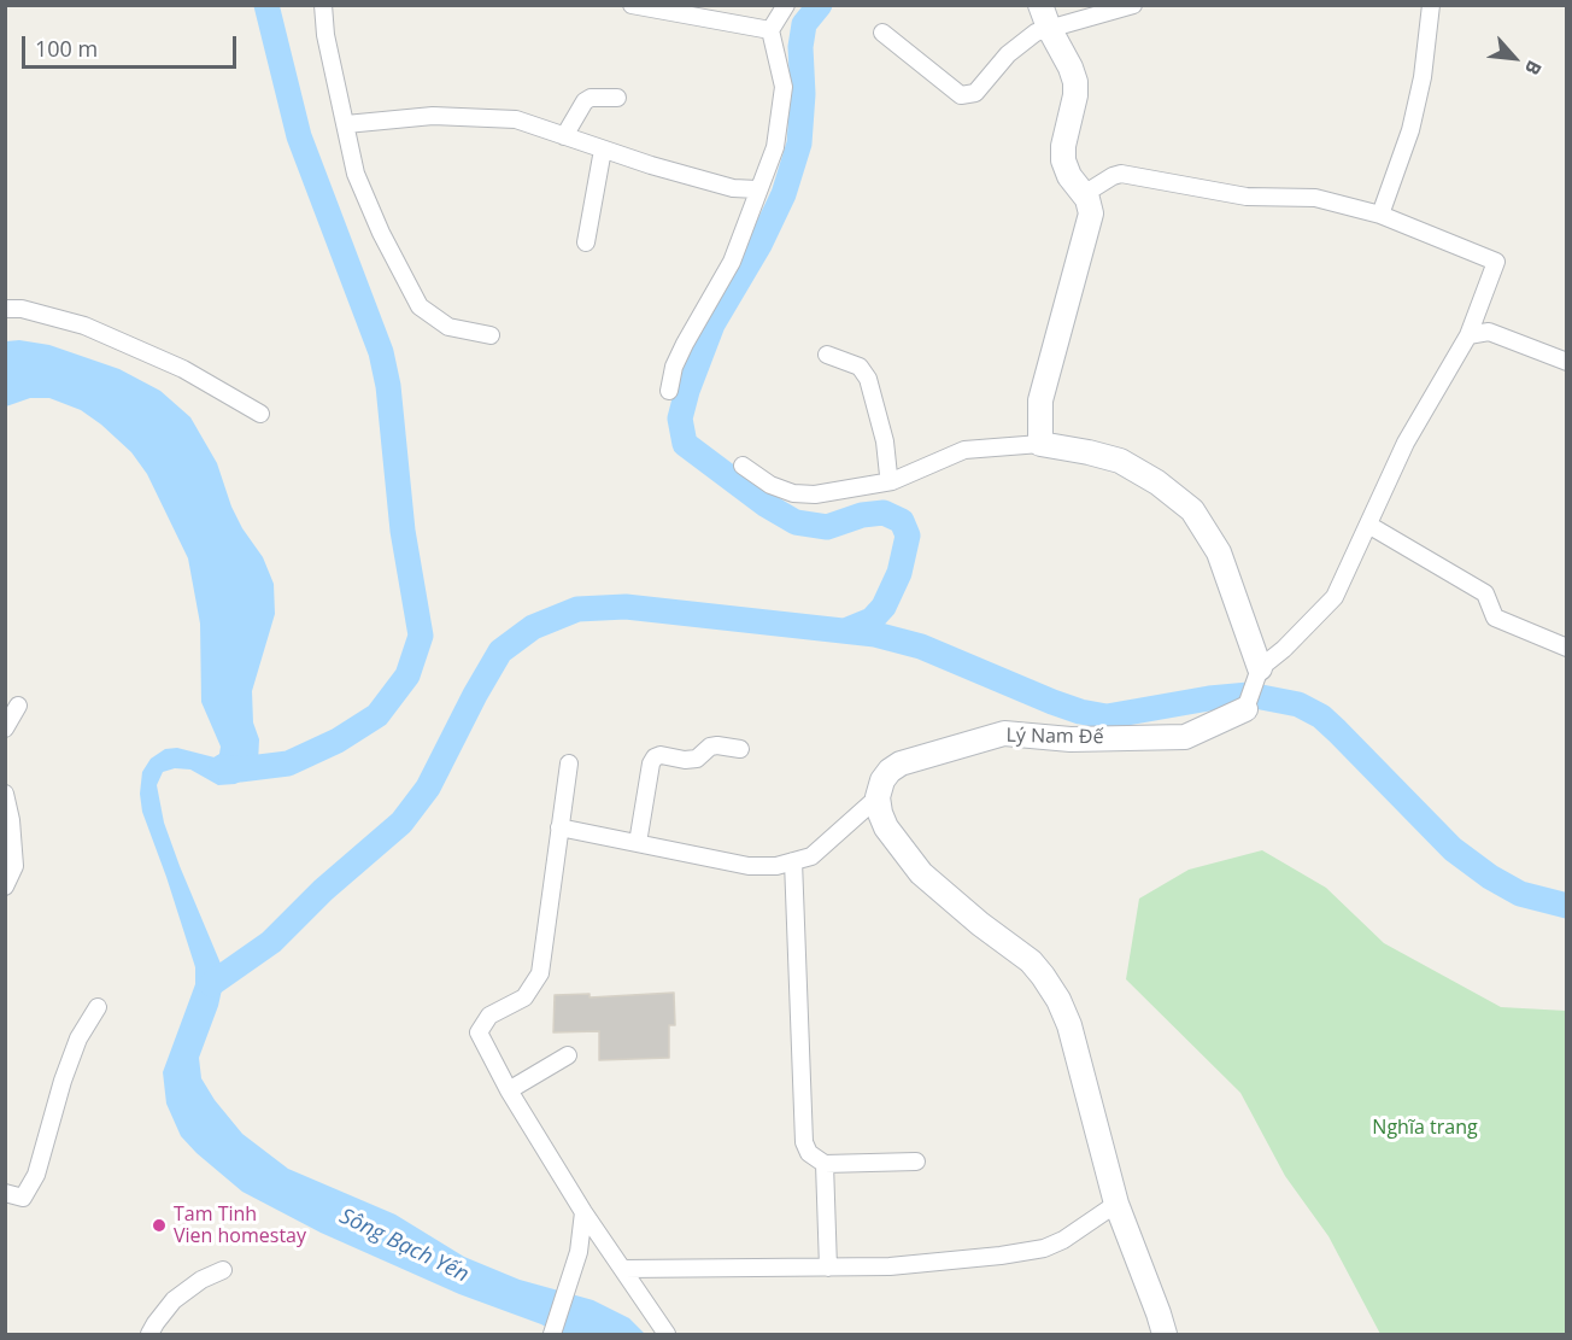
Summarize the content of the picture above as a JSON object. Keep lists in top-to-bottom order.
{
  "streets": {
    "street": ["Lý Nam Đế"]
  },
  "water": ["Sông Bạch Yến"],
  "parks": ["Nghĩa trang"],
  "places": ["Tam Tinh Vien homestay"],
  "scale_bar": "100 m",
  "north": "bottom right"
}
